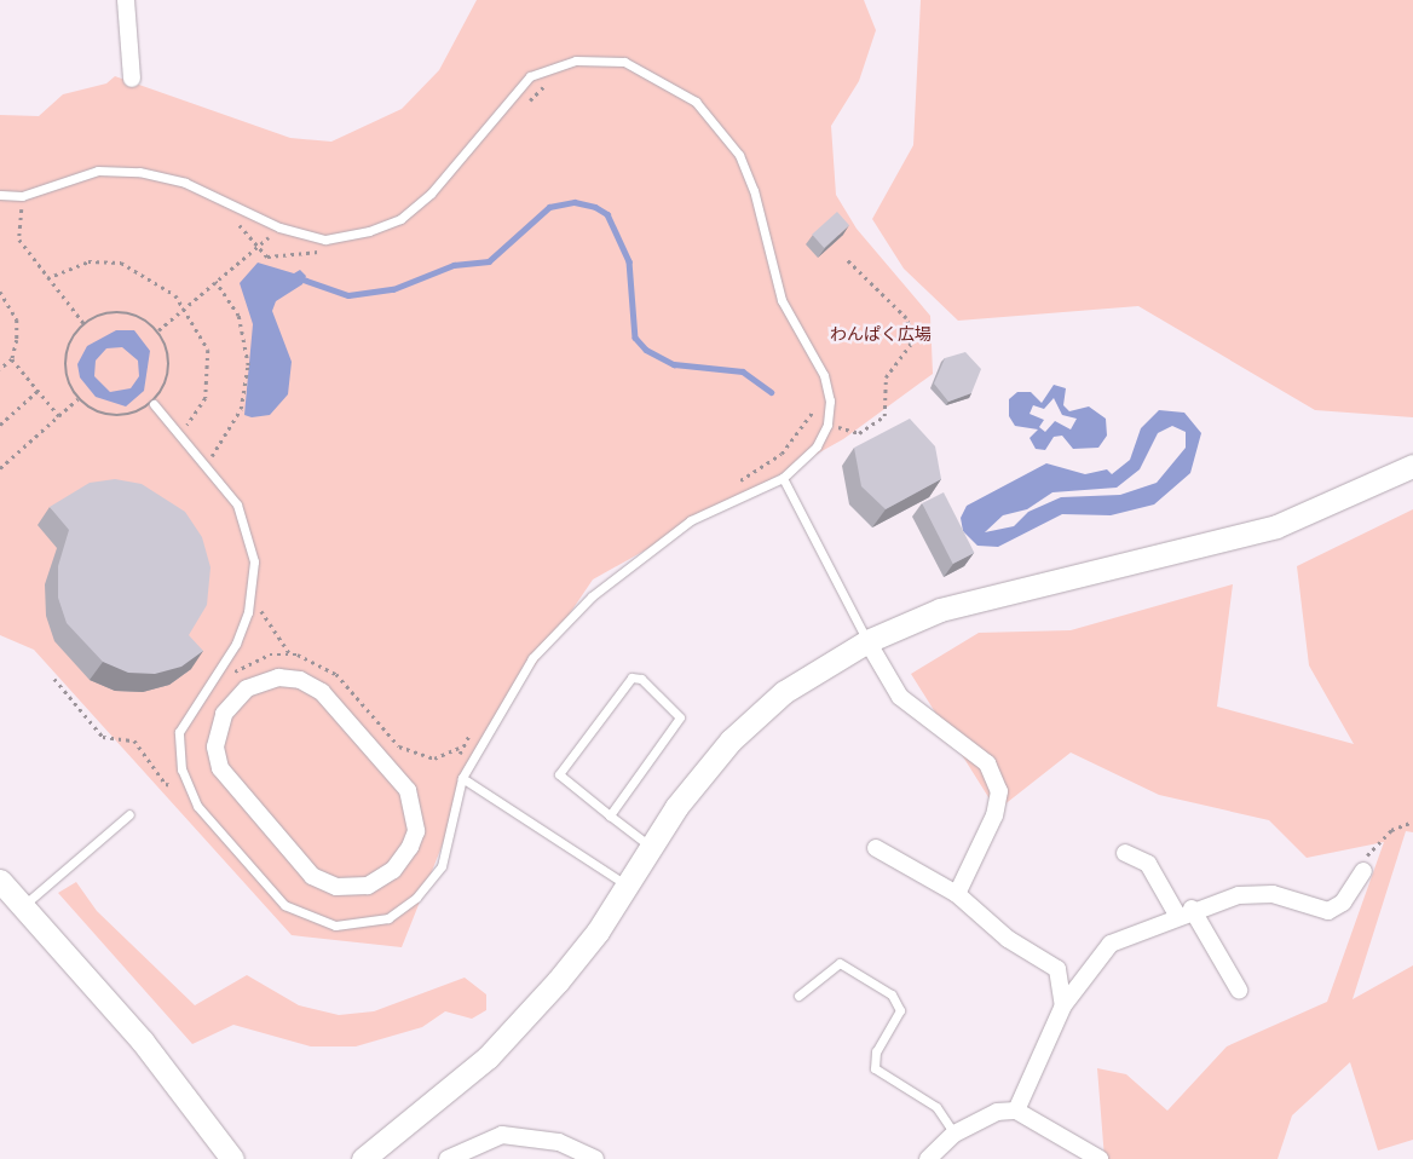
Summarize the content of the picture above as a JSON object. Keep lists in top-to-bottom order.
{
  "parks": ["わんぱく広場"]
}
